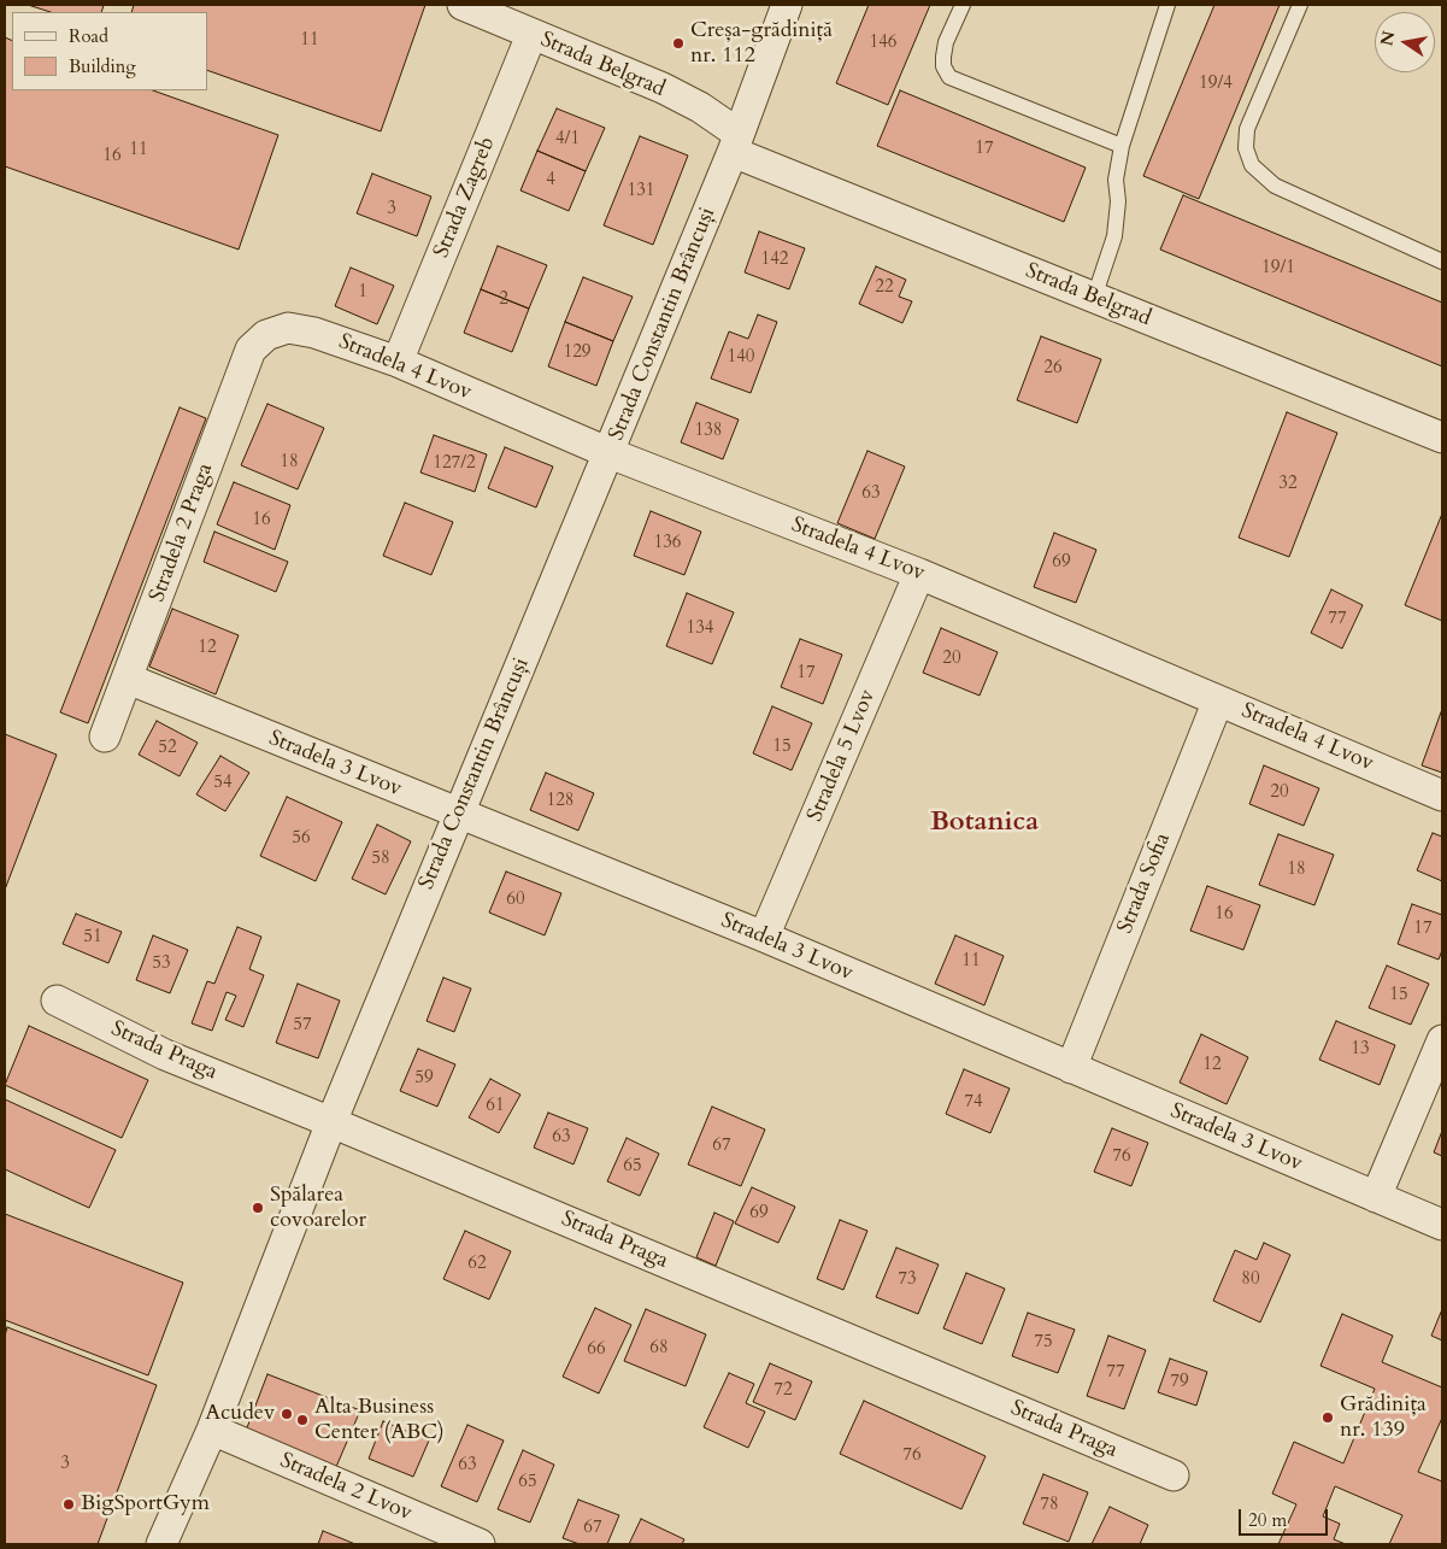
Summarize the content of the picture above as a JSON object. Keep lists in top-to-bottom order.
{
  "streets": {
    "street": [
      "Strada Belgrad",
      "Strada Zagreb",
      "Strada Constantin Brâncuși",
      "Stradela 4 Lvov",
      "Stradela 2 Praga",
      "Stradela 5 Lvov",
      "Stradela 3 Lvov",
      "Strada Sofia",
      "Strada Praga",
      "Stradela 2 Lvov"
    ]
  },
  "crossings": [
    ["Strada Belgrad", "Strada Zagreb"],
    ["Strada Belgrad", "Strada Constantin Brâncuși"],
    ["Strada Zagreb", "Stradela 4 Lvov"],
    ["Strada Constantin Brâncuși", "Stradela 4 Lvov"],
    ["Strada Constantin Brâncuși", "Stradela 3 Lvov"],
    ["Strada Constantin Brâncuși", "Strada Praga"],
    ["Strada Constantin Brâncuși", "Stradela 2 Lvov"],
    ["Stradela 4 Lvov", "Stradela 2 Praga"],
    ["Stradela 4 Lvov", "Stradela 5 Lvov"],
    ["Stradela 4 Lvov", "Strada Sofia"],
    ["Stradela 2 Praga", "Stradela 3 Lvov"],
    ["Stradela 5 Lvov", "Stradela 3 Lvov"],
    ["Stradela 3 Lvov", "Strada Sofia"]
  ],
  "districts": ["Botanica"],
  "places": [
    "Creșa-grădiniță nr. 112",
    "Spălarea covoarelor",
    "Acudev",
    "Grădinița nr. 139",
    "Alta Business Center (ABC)",
    "BigSportGym"
  ],
  "house_numbers": [
    "11",
    "146",
    "19/4",
    "4/1",
    "17",
    "11",
    "16",
    "4",
    "131",
    "3",
    "142",
    "19/1",
    "22",
    "1",
    "2",
    "129",
    "140",
    "26",
    "138",
    "18",
    "127/2",
    "32",
    "63",
    "16",
    "136",
    "69",
    "77",
    "134",
    "12",
    "20",
    "17",
    "15",
    "52",
    "54",
    "20",
    "128",
    "56",
    "58",
    "18",
    "60",
    "16",
    "17",
    "51",
    "11",
    "53",
    "15",
    "57",
    "13",
    "12",
    "59",
    "74",
    "61",
    "63",
    "67",
    "76",
    "65",
    "69",
    "62",
    "73",
    "80",
    "75",
    "68",
    "66",
    "77",
    "79",
    "72",
    "76",
    "3",
    "63",
    "65",
    "78",
    "67"
  ],
  "legend": ["Road", "Building"],
  "scale_bar": "20 m",
  "north": "left"
}
